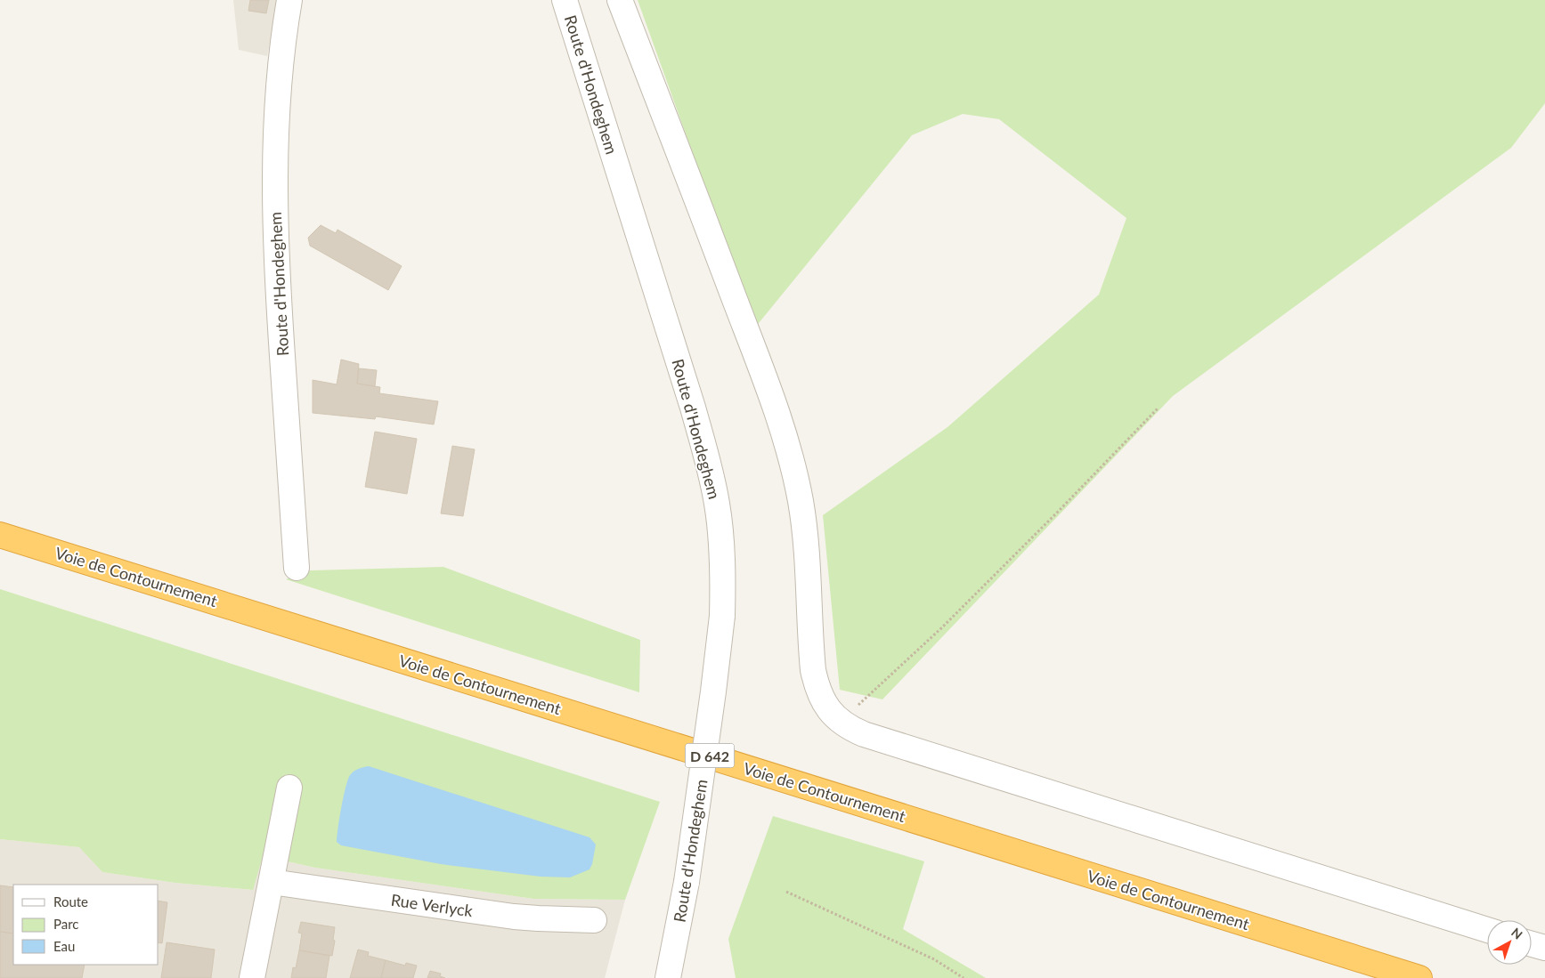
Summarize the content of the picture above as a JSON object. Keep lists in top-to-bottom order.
{
  "streets": {
    "highway": ["Voie de Contournement", "D 642"],
    "street": ["Route d'Hondeghem", "Rue Verlyck"]
  },
  "legend": ["Route", "Parc", "Eau"],
  "north": "top right"
}
